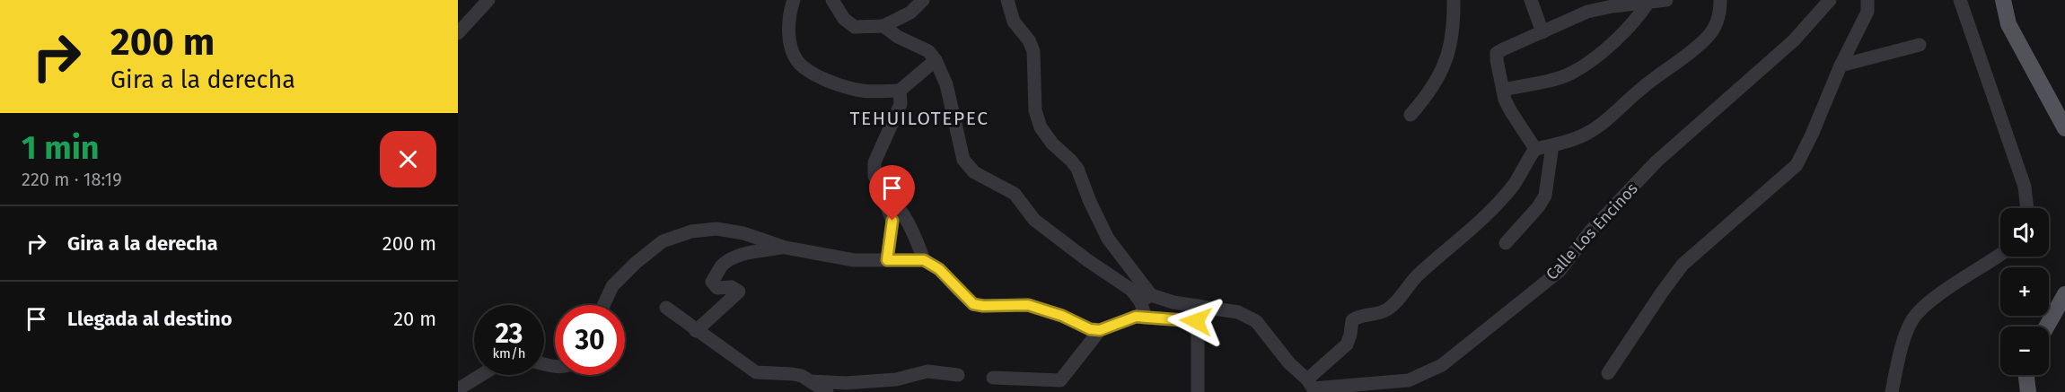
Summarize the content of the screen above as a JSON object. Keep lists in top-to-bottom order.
{
  "streets": {
    "street": ["Calle Los Encinos"]
  },
  "districts": ["TEHUILOTEPEC"],
  "page": {
    "turn": ["200 m", "Gira a la derecha"],
    "heading": ["1 min", "220 m · 18:19"],
    "list": [
      {
        "name": "Gira a la derecha",
        "value": "200 m"
      },
      {
        "name": "Llegada al destino",
        "value": "20 m"
      }
    ],
    "map_buttons": ["+", "−"],
    "speed": "23 km/h",
    "limit": "30"
  }
}
